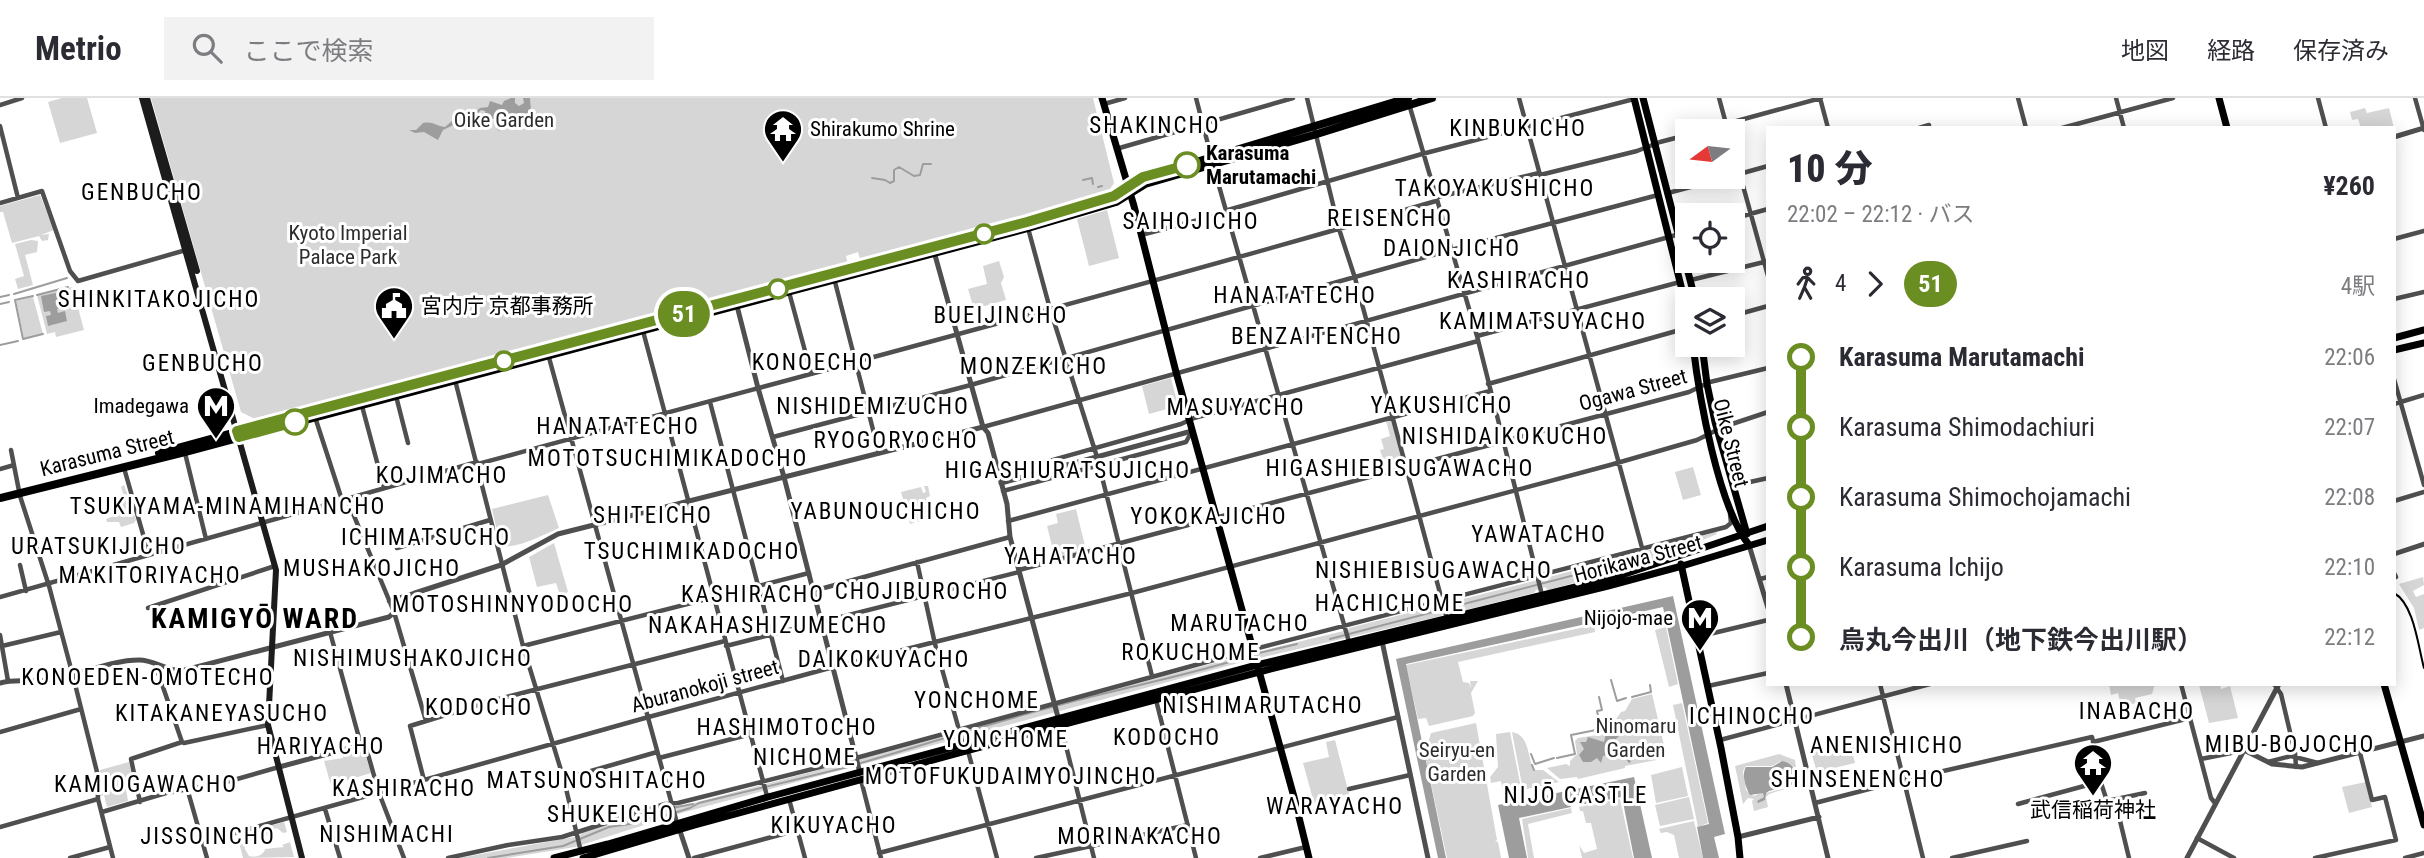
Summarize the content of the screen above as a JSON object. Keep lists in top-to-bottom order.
{
  "streets": {
    "highway": ["Karasuma Street"],
    "main road": ["Oike Street", "Horikawa Street"],
    "street": ["Ogawa Street", "Aburanokoji street"]
  },
  "crossings": [
    ["Ogawa Street", "Oike Street"],
    ["Oike Street", "Horikawa Street"],
    ["Oike Street", "Aburanokoji street"]
  ],
  "districts": [
    "SHAKINCHO",
    "KINBUKICHO",
    "TAKOYAKUSHICHO",
    "GENBUCHO",
    "REISENCHO",
    "SAIHOJICHO",
    "DAIONJICHO",
    "KASHIRACHO",
    "HANATATECHO",
    "SHINKITAKOJICHO",
    "BUEIJINCHO",
    "KAMIMATSUYACHO",
    "BENZAITENCHO",
    "KONOECHO",
    "GENBUCHO",
    "MONZEKICHO",
    "YAKUSHICHO",
    "NISHIDEMIZUCHO",
    "MASUYACHO",
    "HANATATECHO",
    "NISHIDAIKOKUCHO",
    "RYOGORYOCHO",
    "MOTOTSUCHIMIKADOCHO",
    "HIGASHIEBISUGAWACHO",
    "HIGASHIURATSUJICHO",
    "KOJIMACHO",
    "TSUKIYAMA-MINAMIHANCHO",
    "YABUNOUCHICHO",
    "SHITEICHO",
    "YOKOKAJICHO",
    "YAWATACHO",
    "ICHIMATSUCHO",
    "URATSUKIJICHO",
    "TSUCHIMIKADOCHO",
    "YAHATACHO",
    "MUSHAKOJICHO",
    "NISHIEBISUGAWACHO",
    "MAKITORIYACHO",
    "CHOJIBUROCHO",
    "KASHIRACHO",
    "HACHICHOME",
    "MOTOSHINNYODOCHO",
    "KAMIGYŌ WARD",
    "MARUTACHO",
    "NAKAHASHIZUMECHO",
    "ROKUCHOME",
    "NISHIMUSHAKOJICHO",
    "DAIKOKUYACHO",
    "KONOEDEN-OMOTECHO",
    "YONCHOME",
    "NISHIMARUTACHO",
    "KODOCHO",
    "INABACHO",
    "KITAKANEYASUCHO",
    "ICHINOCHO",
    "HASHIMOTOCHO",
    "KODOCHO",
    "YONCHOME",
    "MIBU-BOJOCHO",
    "ANENISHICHO",
    "HARIYACHO",
    "NICHOME",
    "MOTOFUKUDAIMYOJINCHO",
    "SHINSENENCHO",
    "MATSUNOSHITACHO",
    "KAMIOGAWACHO",
    "KASHIRACHO",
    "NIJŌ CASTLE",
    "WARAYACHO",
    "SHUKEICHO",
    "KIKUYACHO",
    "NISHIMACHI",
    "JISSOINCHO",
    "MORINAKACHO"
  ],
  "parks": [
    "Oike Garden",
    "Kyoto Imperial Palace Park",
    "Ninomaru Garden",
    "Seiryu-en Garden"
  ],
  "places": {
    "temple": ["Shirakumo Shrine", "武信稲荷神社"],
    "other": ["Karasuma Marutamachi"],
    "public building": ["宮内庁 京都事務所"],
    "metro station": ["Imadegawa", "Nijojo-mae"]
  },
  "lines": ["bus line 51"],
  "north": "left",
  "page": {
    "header": "Metrio",
    "search": "ここで検索",
    "nav": ["地図", "経路", "保存済み"],
    "on_map": "51",
    "heading": ["10 分", "22:02 – 22:12 · バス", "¥260"],
    "legs": ["4", "51", "4駅"],
    "list": [
      {
        "name": "Karasuma Marutamachi",
        "value": "22:06"
      },
      {
        "name": "Karasuma Shimodachiuri",
        "value": "22:07"
      },
      {
        "name": "Karasuma Shimochojamachi",
        "value": "22:08"
      },
      {
        "name": "Karasuma Ichijo",
        "value": "22:10"
      },
      {
        "name": "烏丸今出川（地下鉄今出川駅）",
        "value": "22:12"
      }
    ]
  }
}
